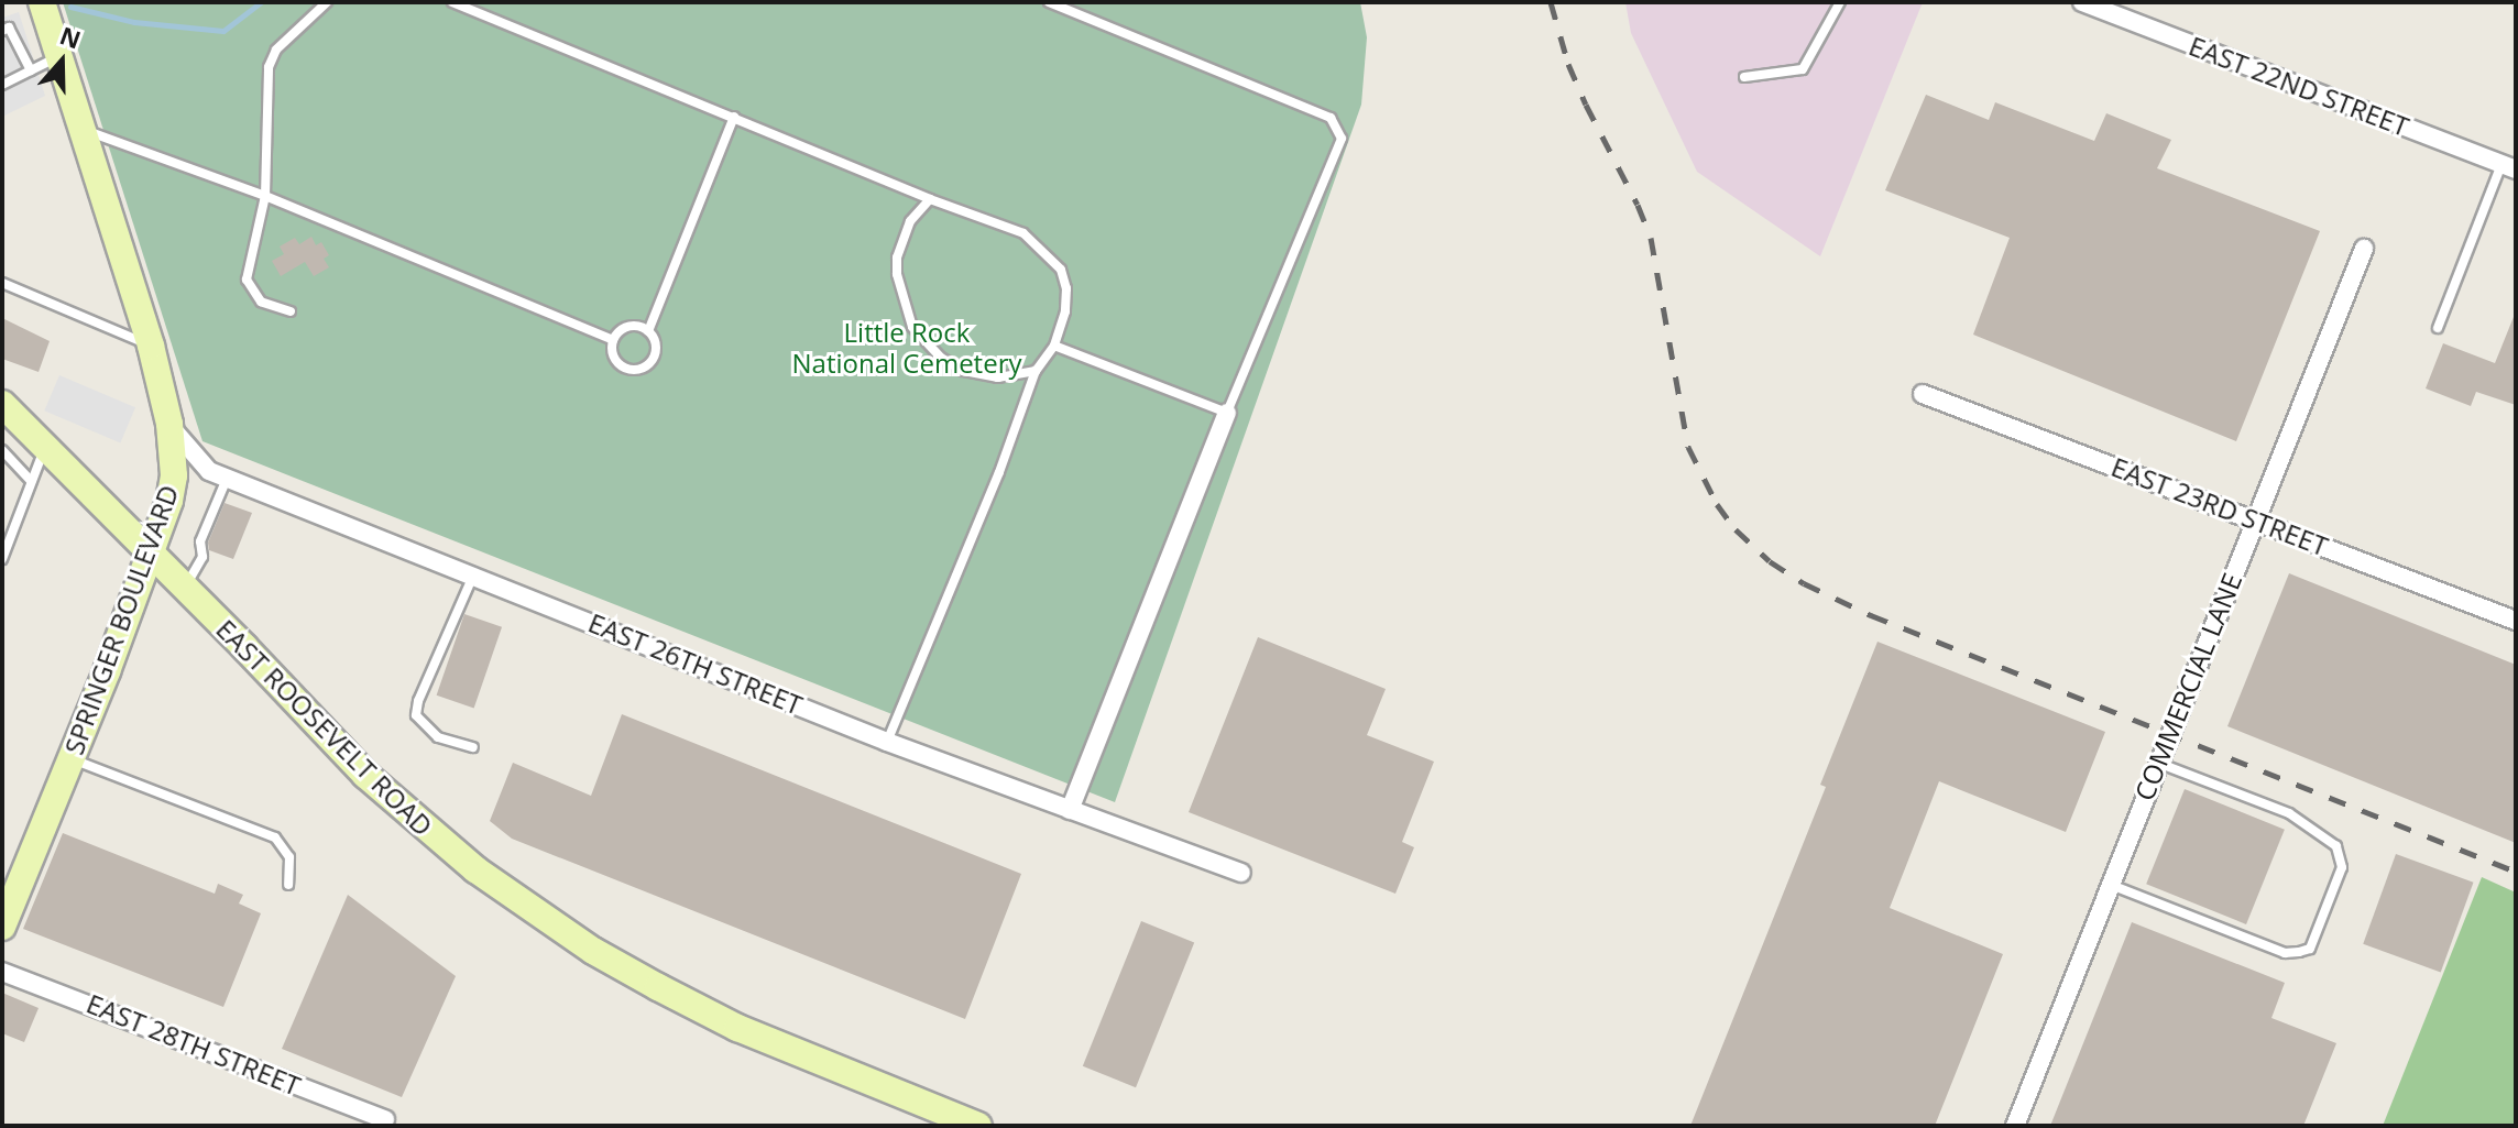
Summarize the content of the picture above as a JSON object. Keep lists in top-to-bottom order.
{
  "streets": {
    "main road": ["SPRINGER BOULEVARD", "EAST ROOSEVELT ROAD"],
    "street": [
      "EAST 22ND STREET",
      "EAST 23RD STREET",
      "EAST 26TH STREET",
      "COMMERCIAL LANE",
      "EAST 28TH STREET"
    ]
  },
  "crossings": [
    ["EAST 23RD STREET", "COMMERCIAL LANE"],
    ["SPRINGER BOULEVARD", "EAST 26TH STREET"],
    ["SPRINGER BOULEVARD", "EAST ROOSEVELT ROAD"]
  ],
  "parks": ["Little Rock National Cemetery"],
  "north": "top"
}
